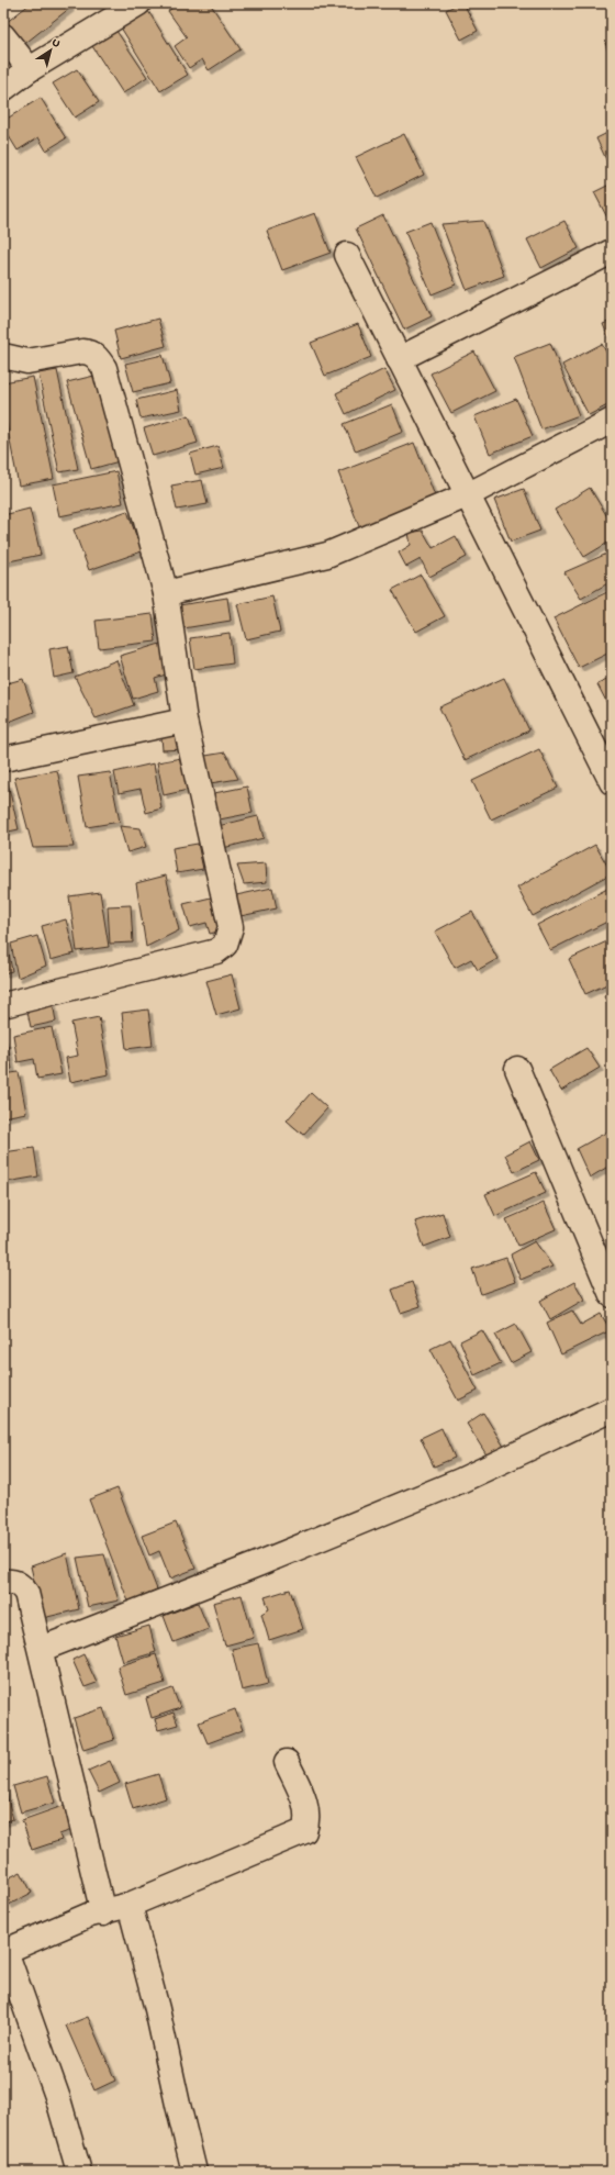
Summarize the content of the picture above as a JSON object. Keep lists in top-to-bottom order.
{
  "north": "top right"
}
